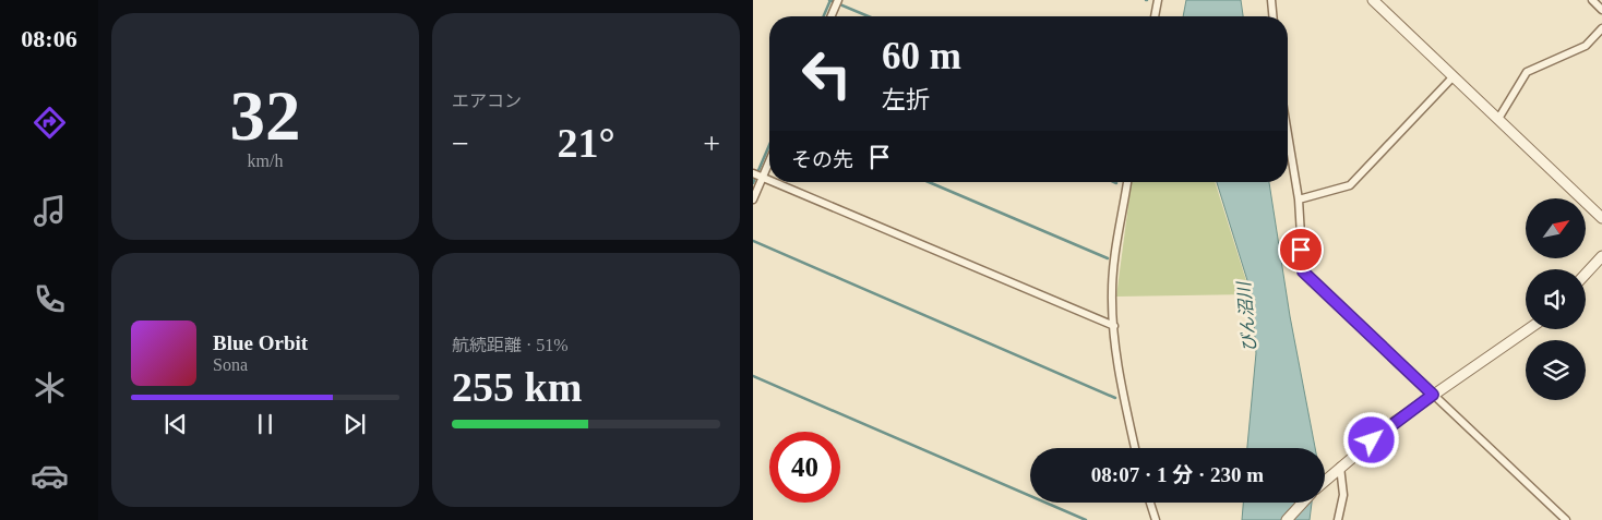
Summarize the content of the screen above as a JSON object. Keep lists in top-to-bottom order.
{
  "water": ["びん沼川"],
  "north": "top right",
  "page": {
    "tabs": "08:06",
    "tile": [
      ["32", "km/h"],
      "エアコン",
      ["航続距離 · 51%", "255 km"]
    ],
    "turn": ["60 m", "左折"],
    "heat": ["−", "21°", "+"],
    "then": "その先",
    "song": ["Blue Orbit", "Sona"],
    "limit": "40",
    "trip": "08:07 · 1 分 · 230 m"
  }
}
